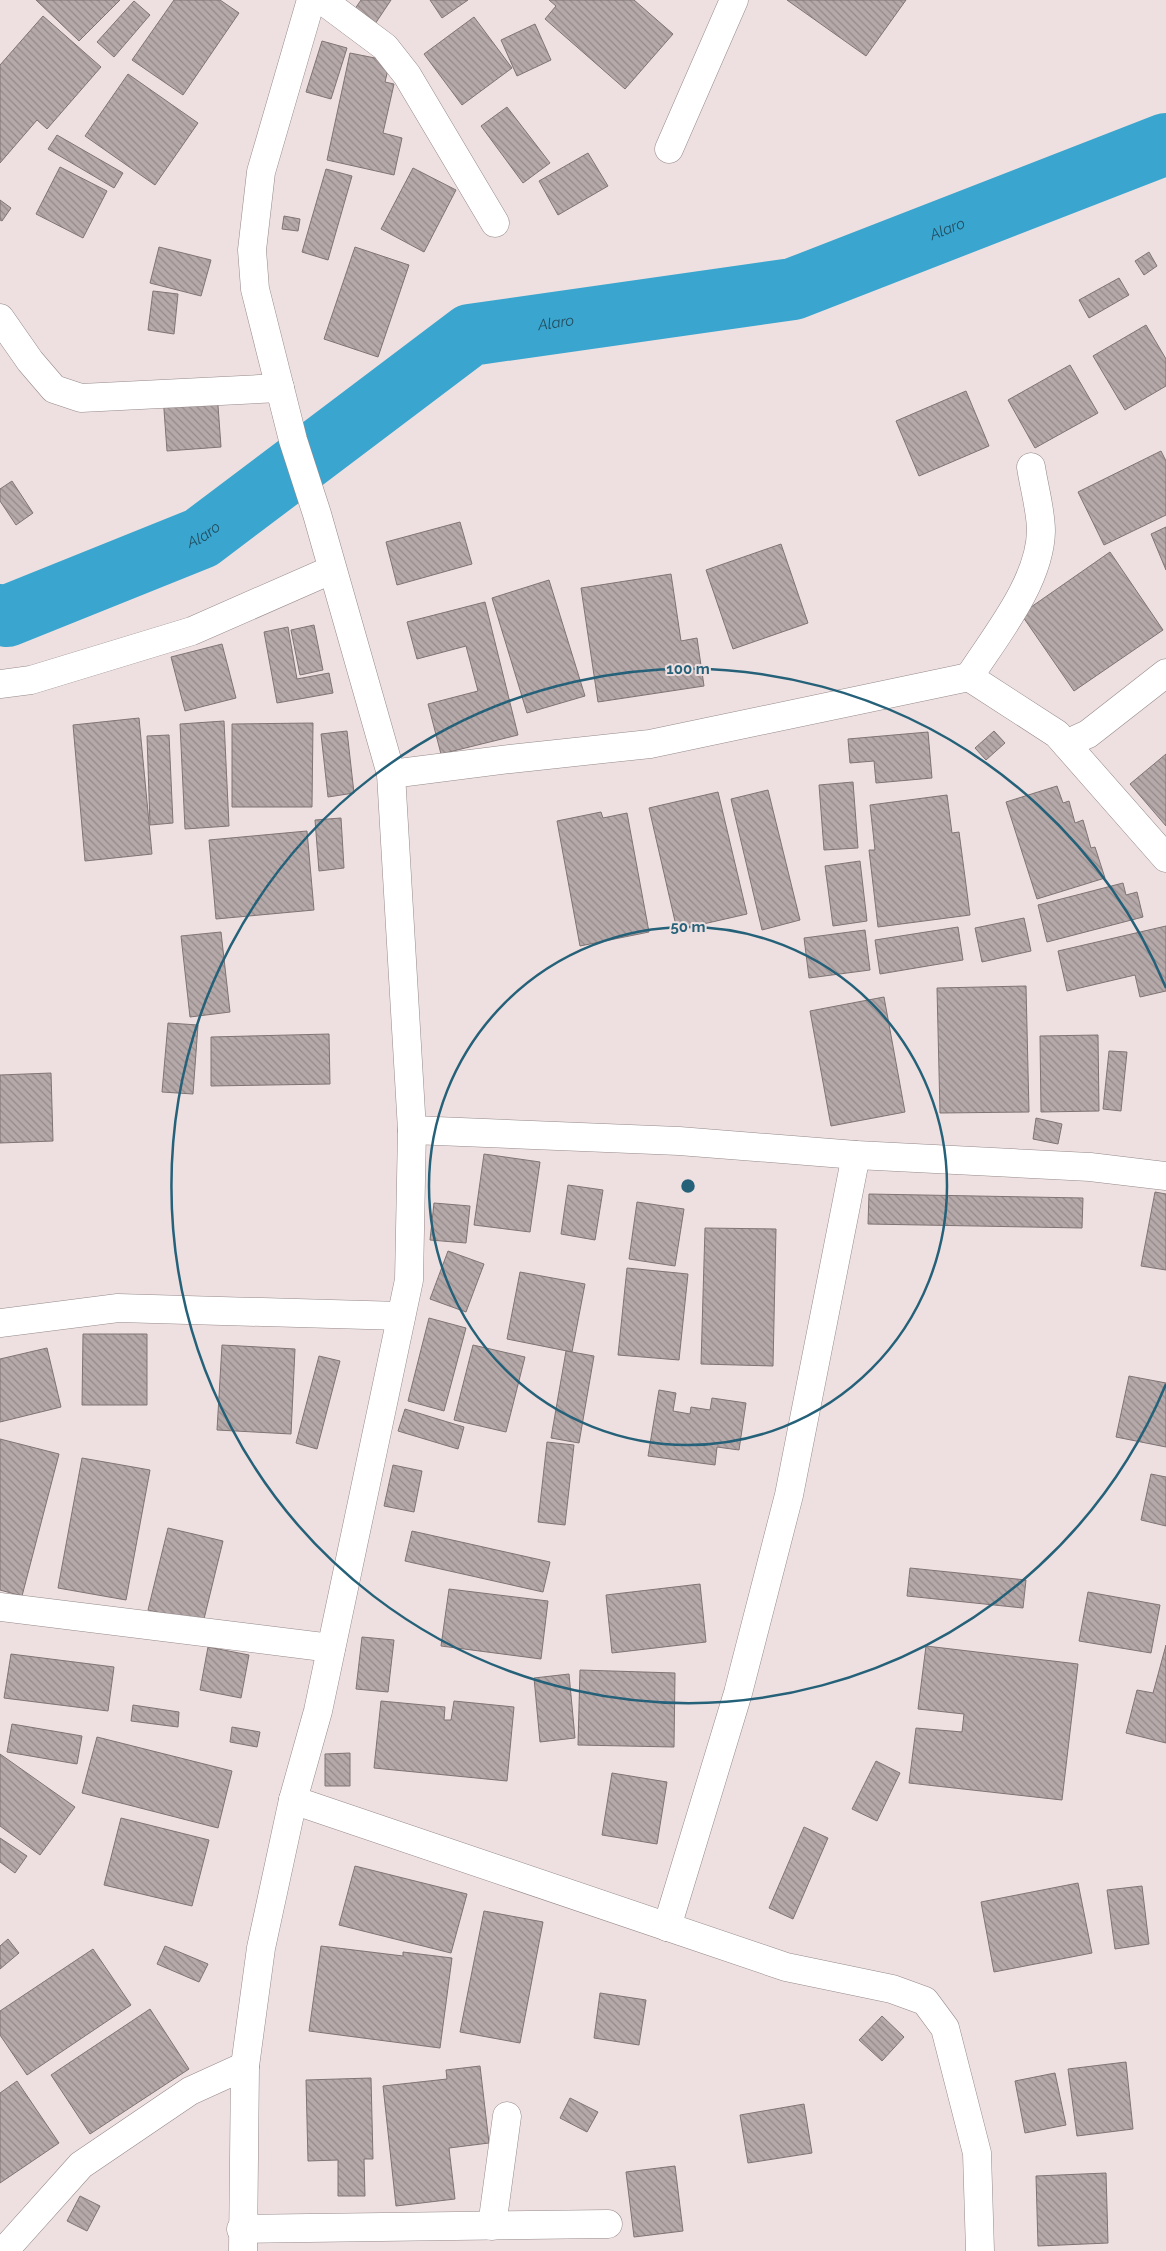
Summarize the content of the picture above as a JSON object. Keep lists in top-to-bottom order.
{
  "water": ["Alaro"],
  "rings": ["100 m", "50 m"]
}
